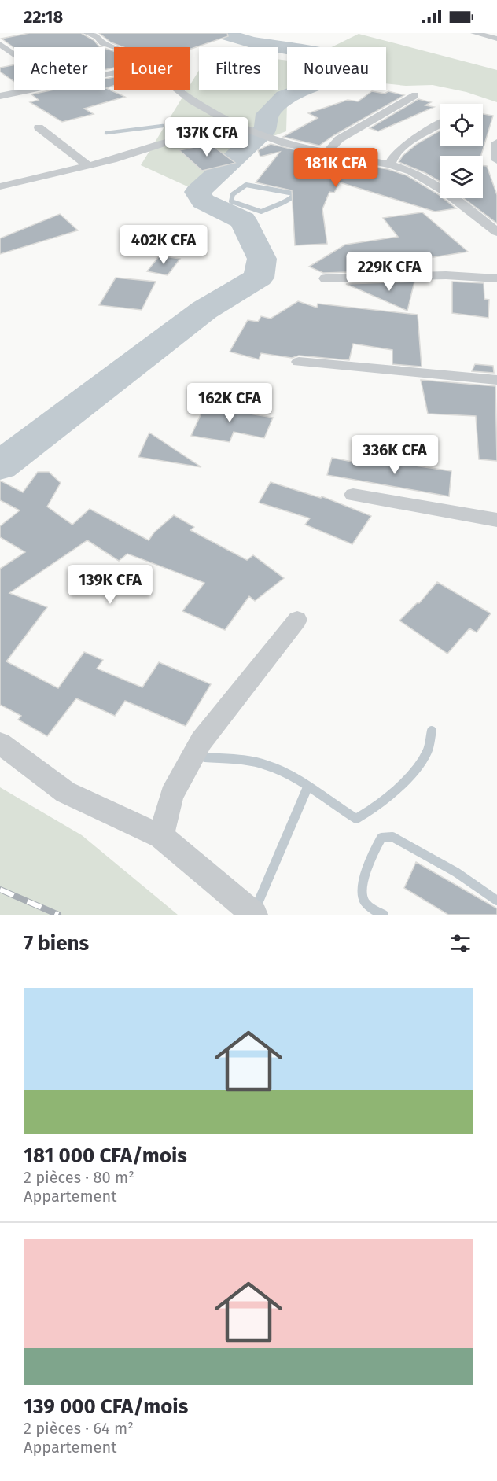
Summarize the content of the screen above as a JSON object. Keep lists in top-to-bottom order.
{
  "page": {
    "status": "22:18",
    "chip": [
      "Acheter",
      "Louer",
      "Filtres",
      "Nouveau"
    ],
    "price": [
      "137K CFA",
      "181K CFA",
      "402K CFA",
      "229K CFA",
      "162K CFA",
      "336K CFA",
      "139K CFA"
    ],
    "heading": "7 biens",
    "list": [
      {
        "name": "181 000 CFA/mois",
        "note": "2 pièces · 80 m² · Appartement"
      },
      {
        "name": "139 000 CFA/mois",
        "note": "2 pièces · 64 m² · Appartement"
      }
    ]
  }
}
